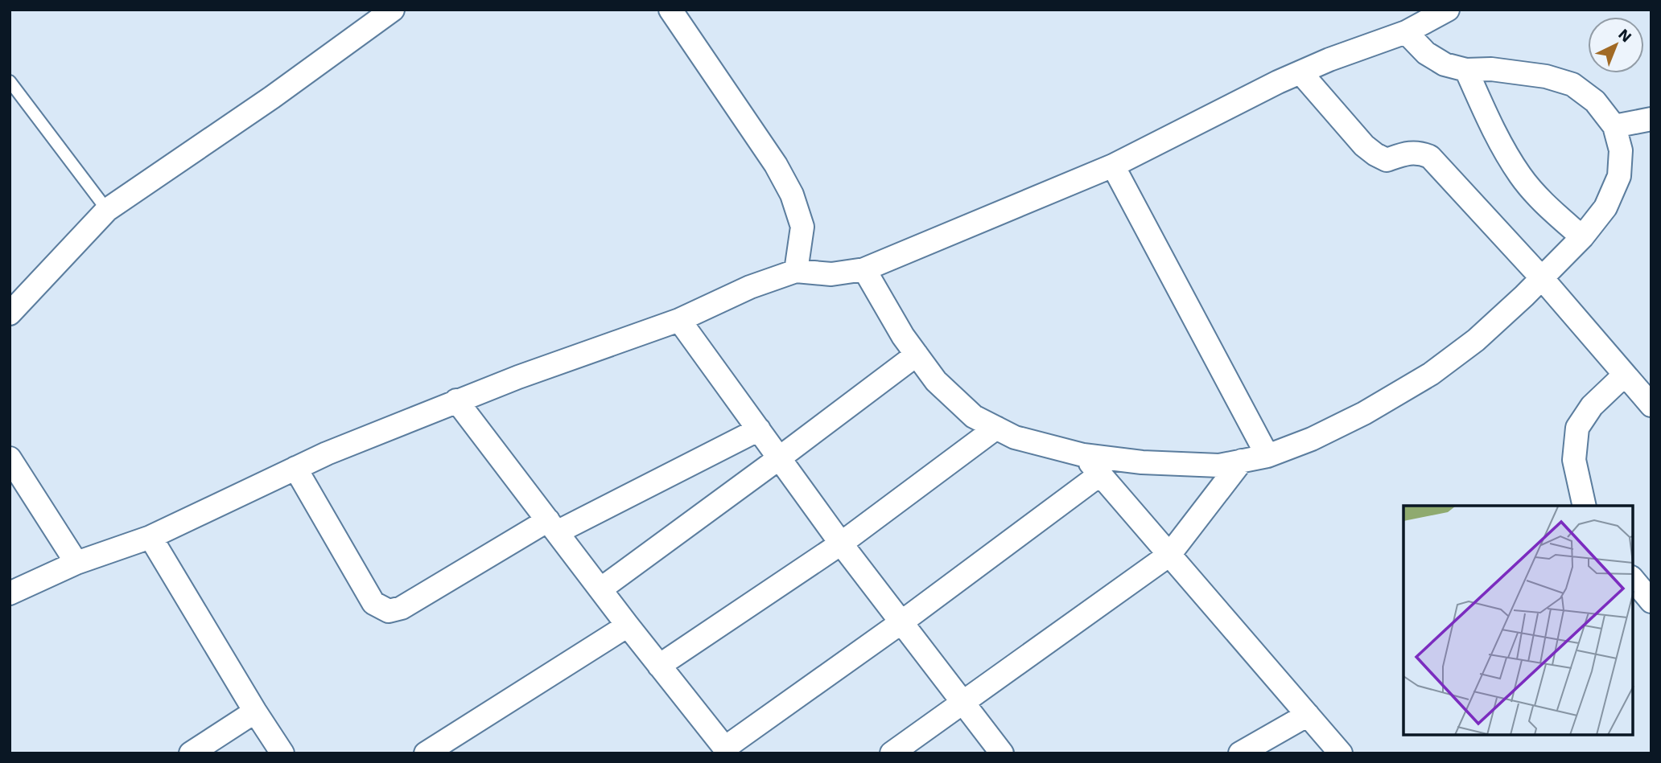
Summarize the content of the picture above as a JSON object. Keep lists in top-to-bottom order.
{
  "north": "top right"
}
